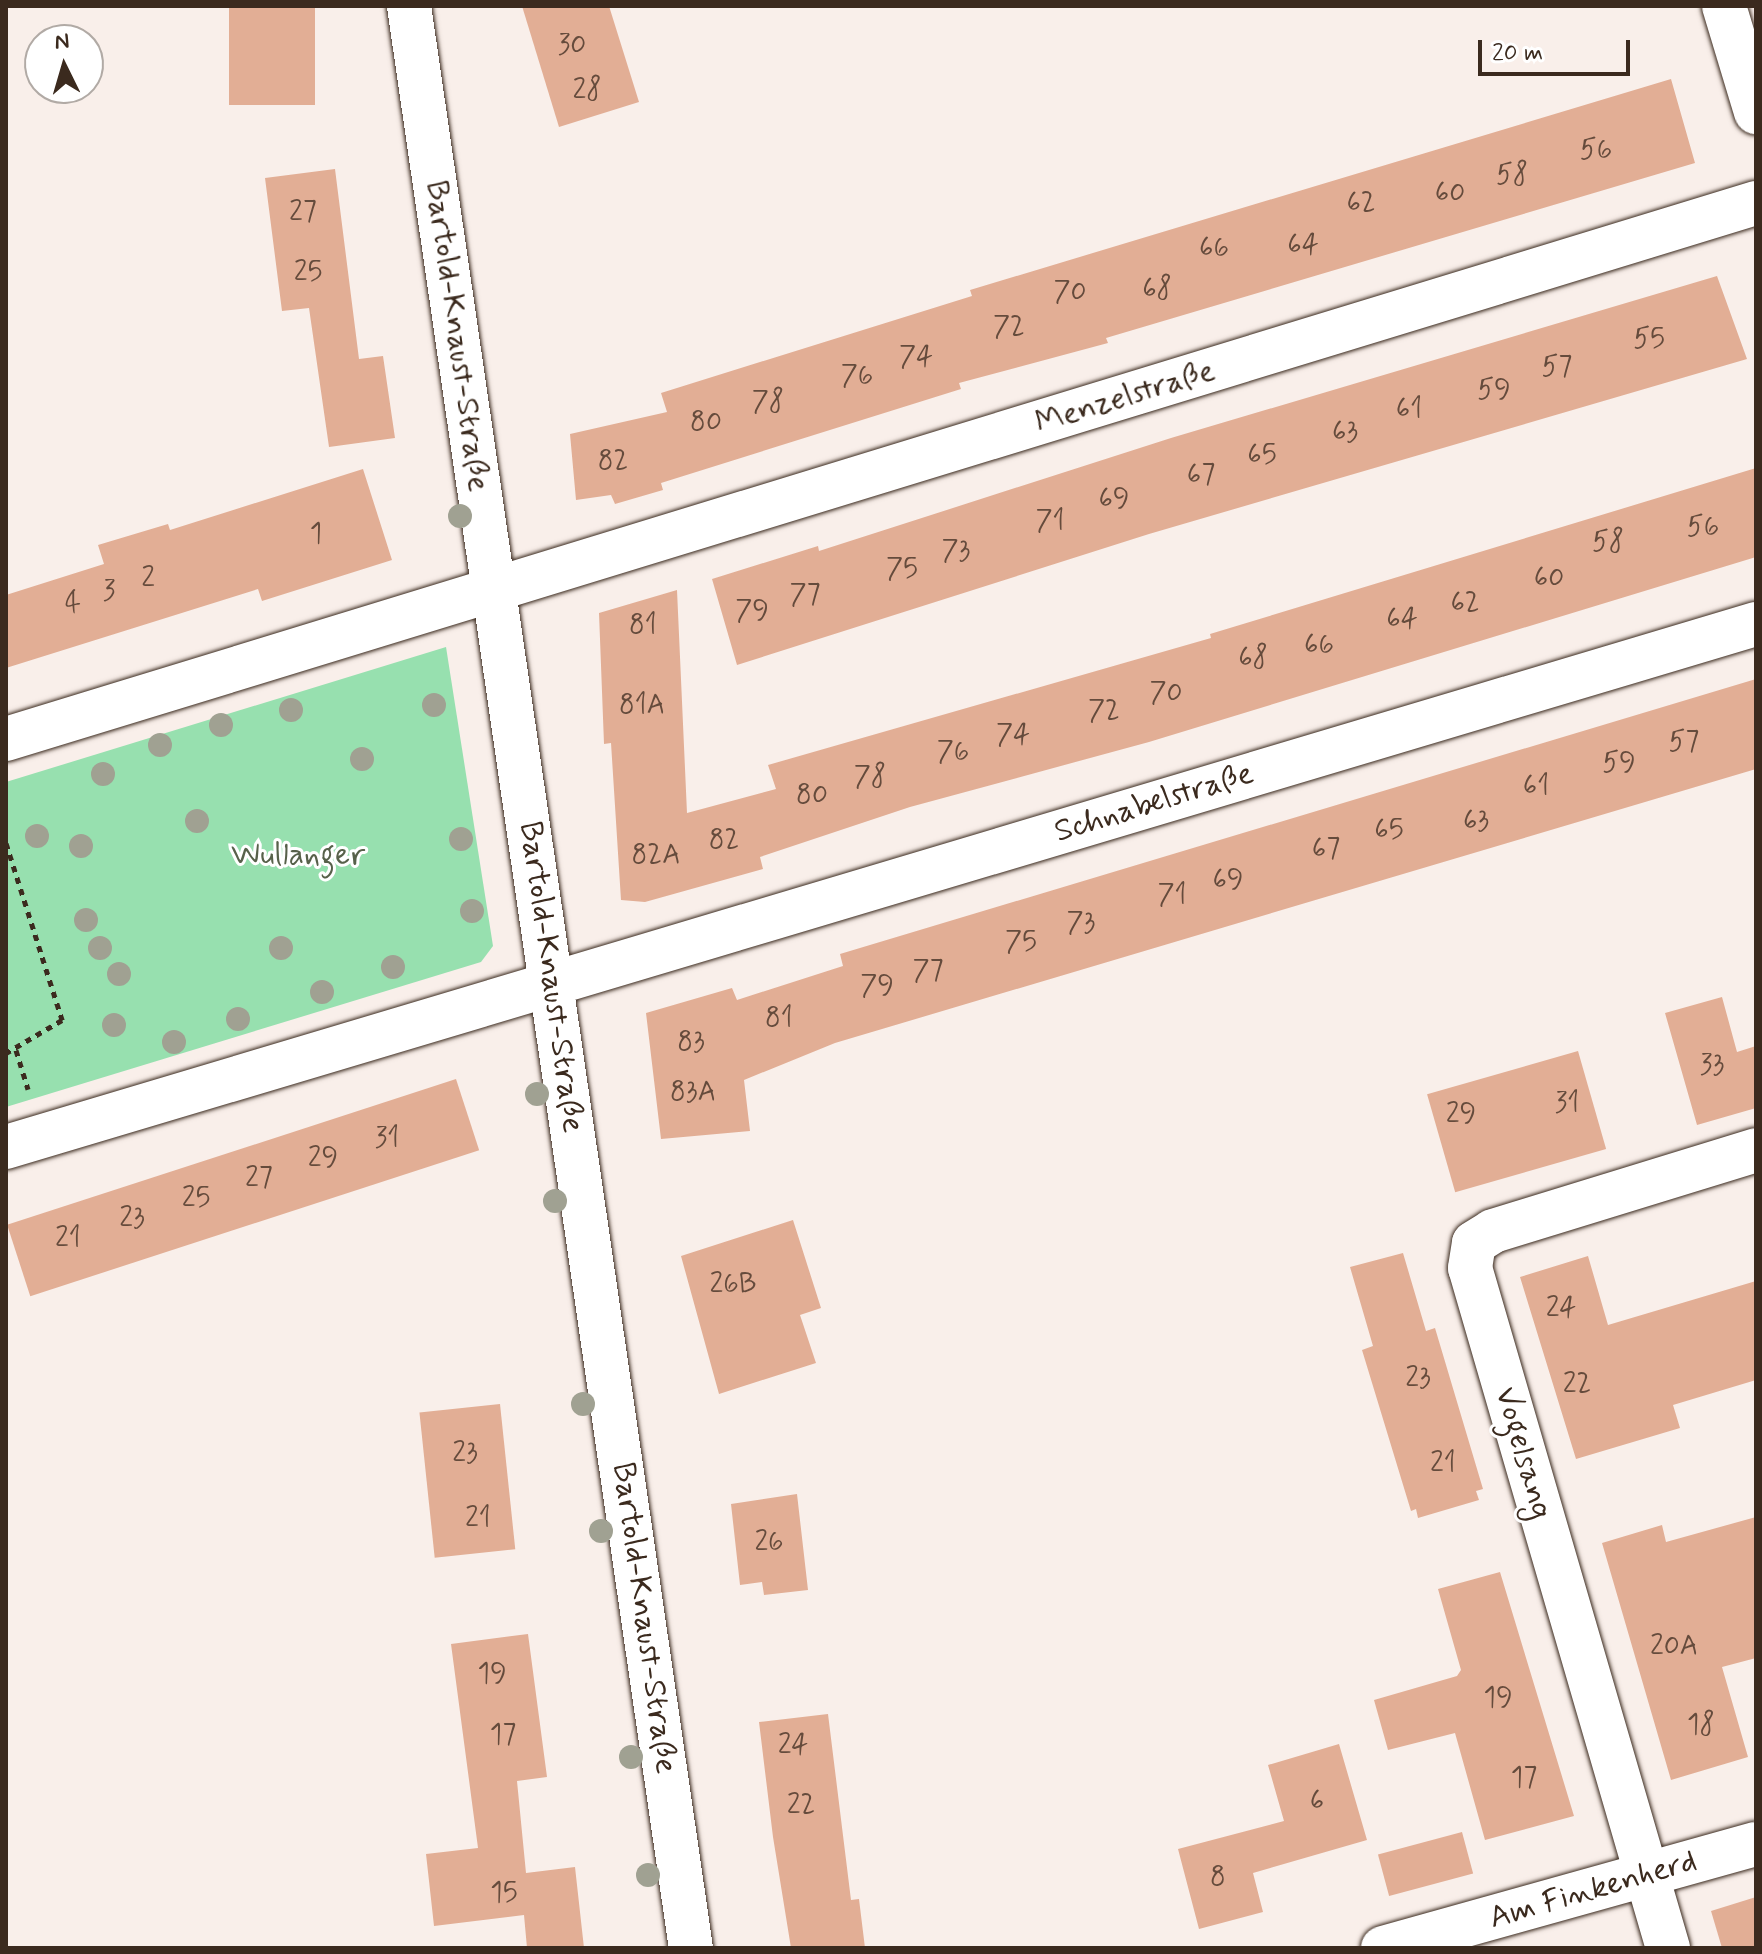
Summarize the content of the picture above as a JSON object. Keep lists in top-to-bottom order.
{
  "streets": {
    "street": [
      "Bartold-Knaust-Straße",
      "Menzelstraße",
      "Schnabelstraße",
      "Vogelsang",
      "Am Finkenherd"
    ]
  },
  "crossings": [
    ["Bartold-Knaust-Straße", "Menzelstraße"],
    ["Bartold-Knaust-Straße", "Schnabelstraße"],
    ["Vogelsang", "Am Finkenherd"]
  ],
  "parks": ["Wullanger"],
  "house_numbers": [
    "30",
    "28",
    "56",
    "58",
    "60",
    "62",
    "27",
    "64",
    "66",
    "25",
    "68",
    "70",
    "72",
    "55",
    "74",
    "57",
    "76",
    "59",
    "78",
    "61",
    "80",
    "63",
    "65",
    "82",
    "67",
    "69",
    "71",
    "56",
    "1",
    "58",
    "73",
    "75",
    "2",
    "60",
    "3",
    "77",
    "4",
    "62",
    "79",
    "64",
    "81",
    "66",
    "68",
    "70",
    "81A",
    "72",
    "74",
    "57",
    "76",
    "59",
    "78",
    "61",
    "80",
    "63",
    "65",
    "82",
    "67",
    "82A",
    "69",
    "71",
    "73",
    "75",
    "77",
    "79",
    "81",
    "83",
    "33",
    "83A",
    "31",
    "29",
    "31",
    "29",
    "27",
    "25",
    "23",
    "21",
    "26B",
    "24",
    "23",
    "22",
    "23",
    "21",
    "21",
    "26",
    "20A",
    "19",
    "19",
    "18",
    "17",
    "24",
    "17",
    "6",
    "22",
    "8",
    "15"
  ],
  "scale_bar": "20 m",
  "north": "top"
}
